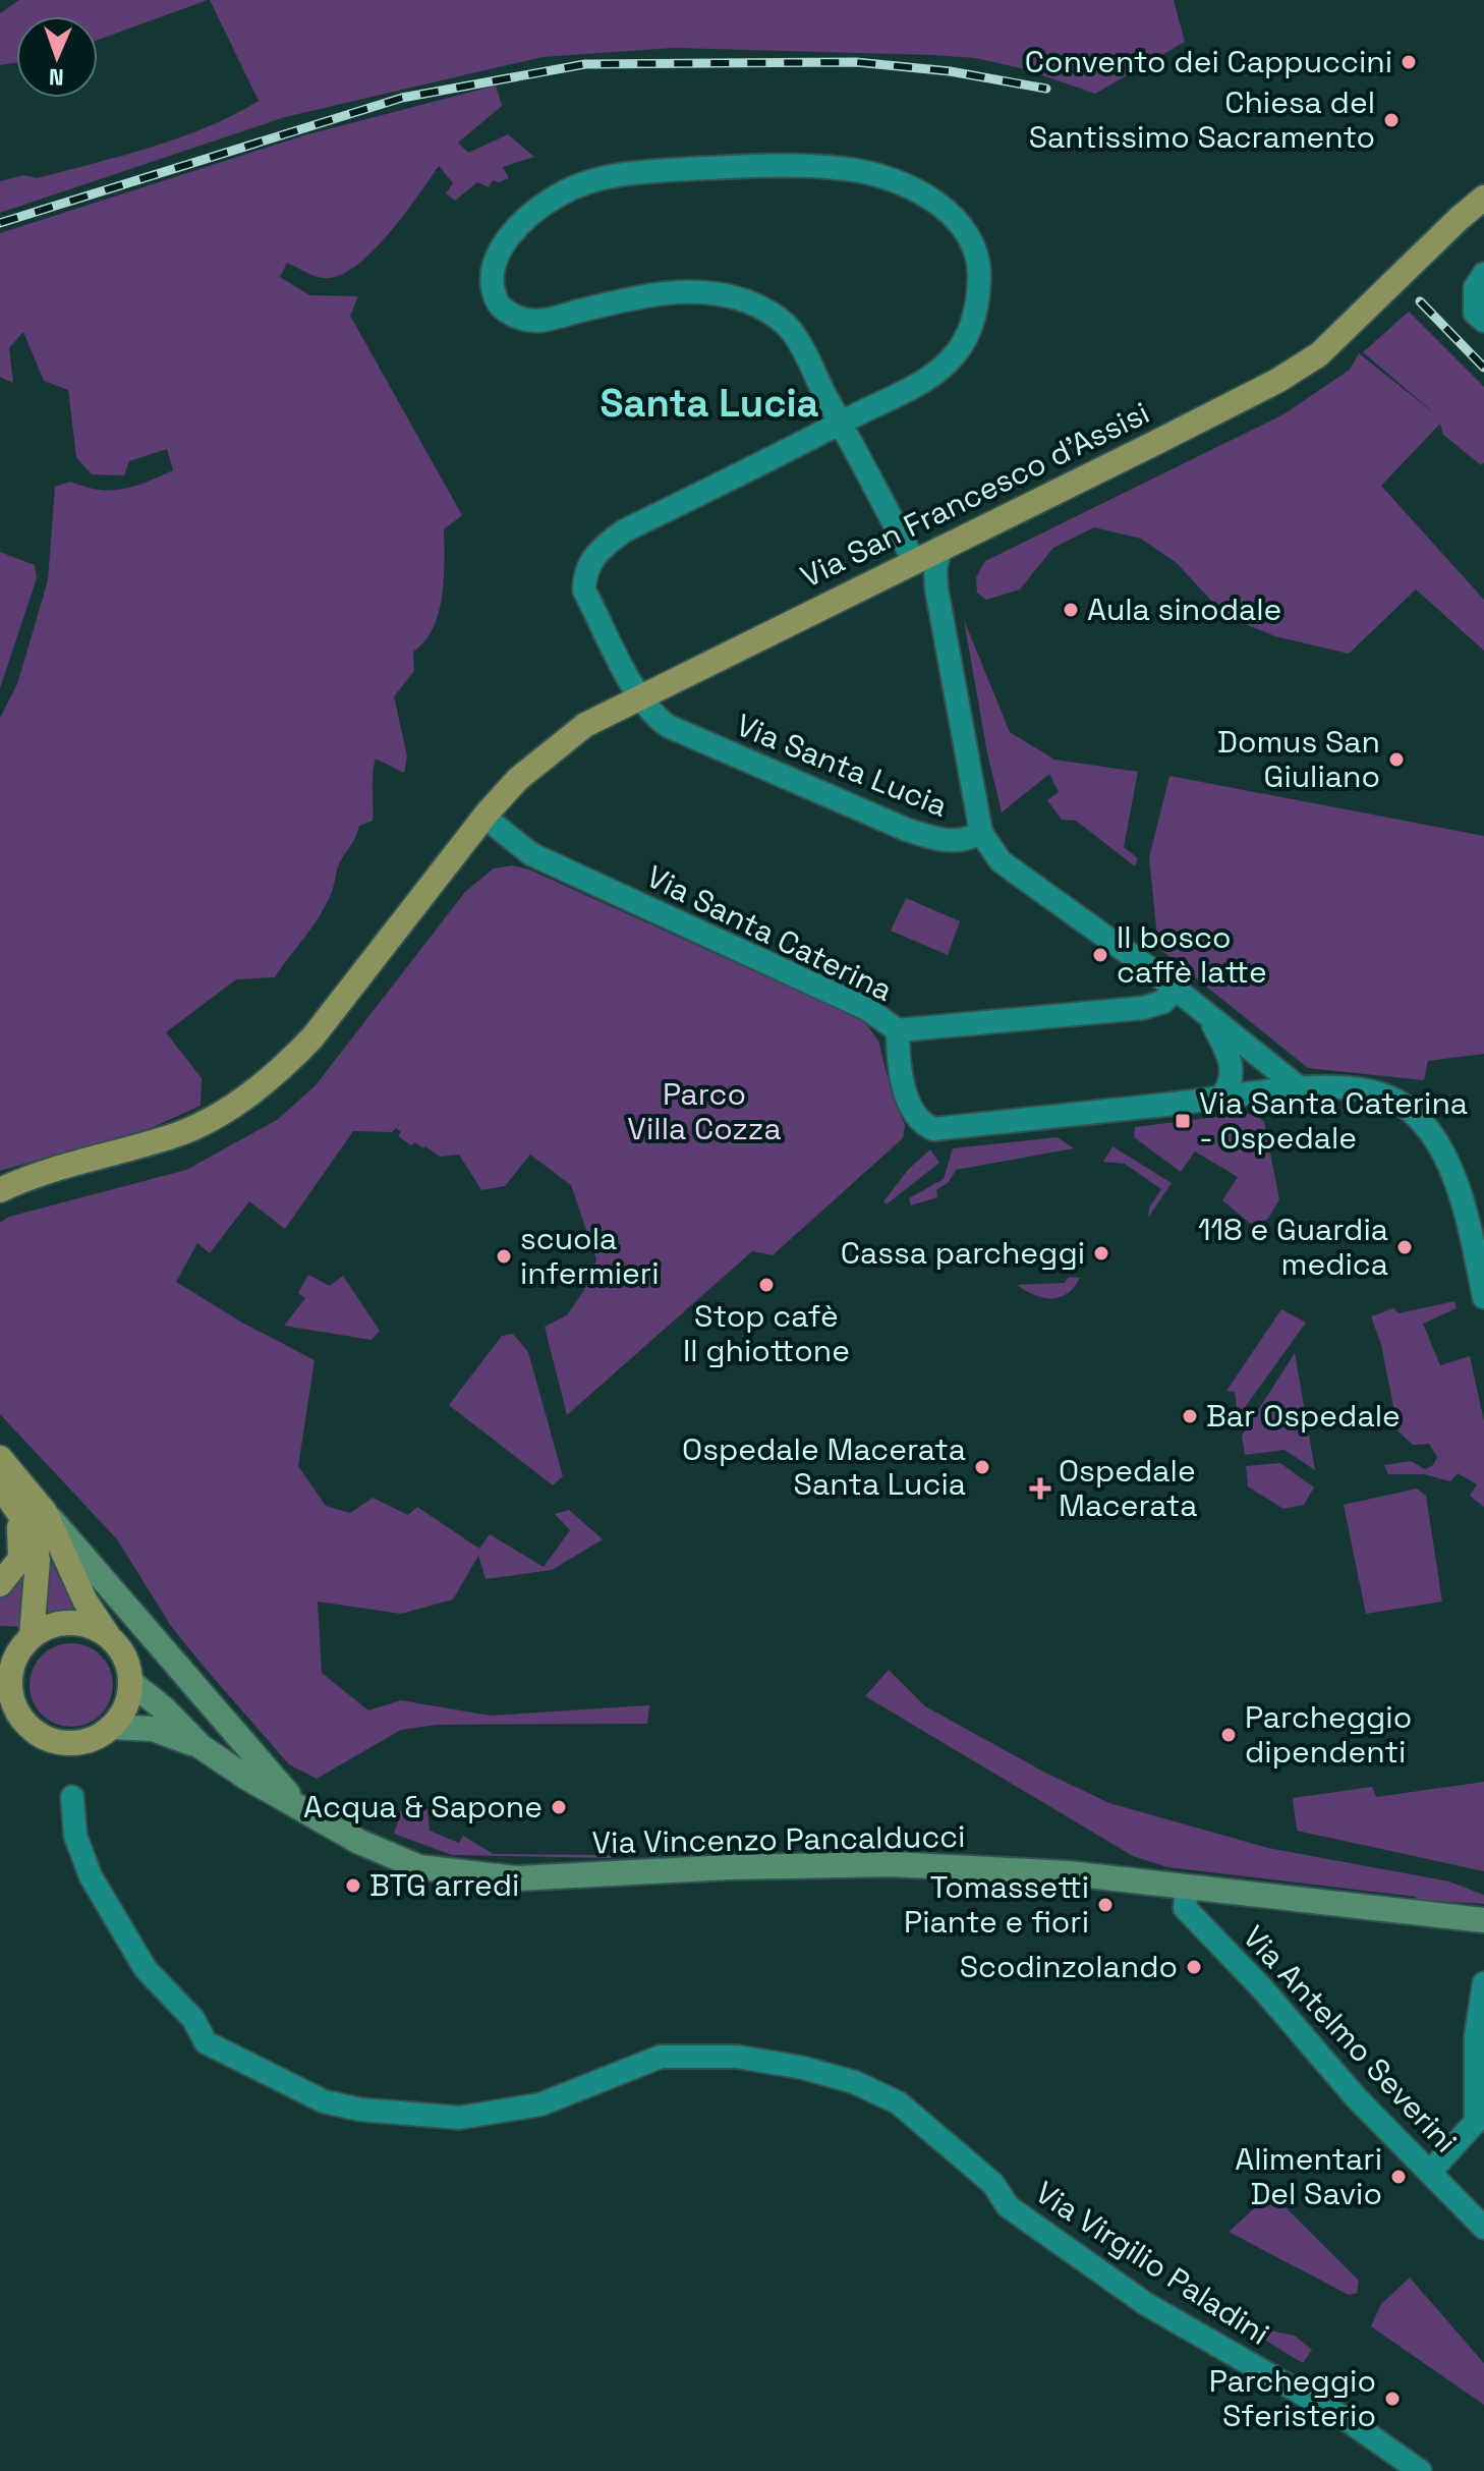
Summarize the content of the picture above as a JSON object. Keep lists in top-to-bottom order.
{
  "streets": {
    "main road": ["Via San Francesco d'Assisi", "Via Vincenzo Pancalducci"],
    "street": [
      "Via Santa Lucia",
      "Via Santa Caterina",
      "Via Antelmo Severini",
      "Via Virgilio Paladini"
    ]
  },
  "crossings": [
    ["Via San Francesco d'Assisi", "Via Santa Lucia"],
    ["Via San Francesco d'Assisi", "Via Santa Caterina"],
    ["Via Santa Lucia", "Via Santa Caterina"],
    ["Via Vincenzo Pancalducci", "Via Antelmo Severini"]
  ],
  "districts": ["Santa Lucia"],
  "parks": ["Parco Villa Cozza"],
  "places": {
    "other": [
      "Convento dei Cappuccini",
      "Chiesa del Santissimo Sacramento",
      "Aula sinodale",
      "Domus San Giuliano",
      "Il bosco caffè latte",
      "118 e Guardia medica",
      "Cassa parcheggi",
      "scuola infermieri",
      "Stop cafè Il ghiottone",
      "Bar Ospedale",
      "Ospedale Macerata Santa Lucia",
      "Parcheggio dipendenti",
      "Acqua & Sapone",
      "BTG arredi",
      "Tomassetti Piante e fiori",
      "Scodinzolando",
      "Alimentari Del Savio",
      "Parcheggio Sferisterio"
    ],
    "transit": ["Via Santa Caterina - Ospedale"],
    "health": ["Ospedale Macerata"]
  },
  "north": "bottom"
}
